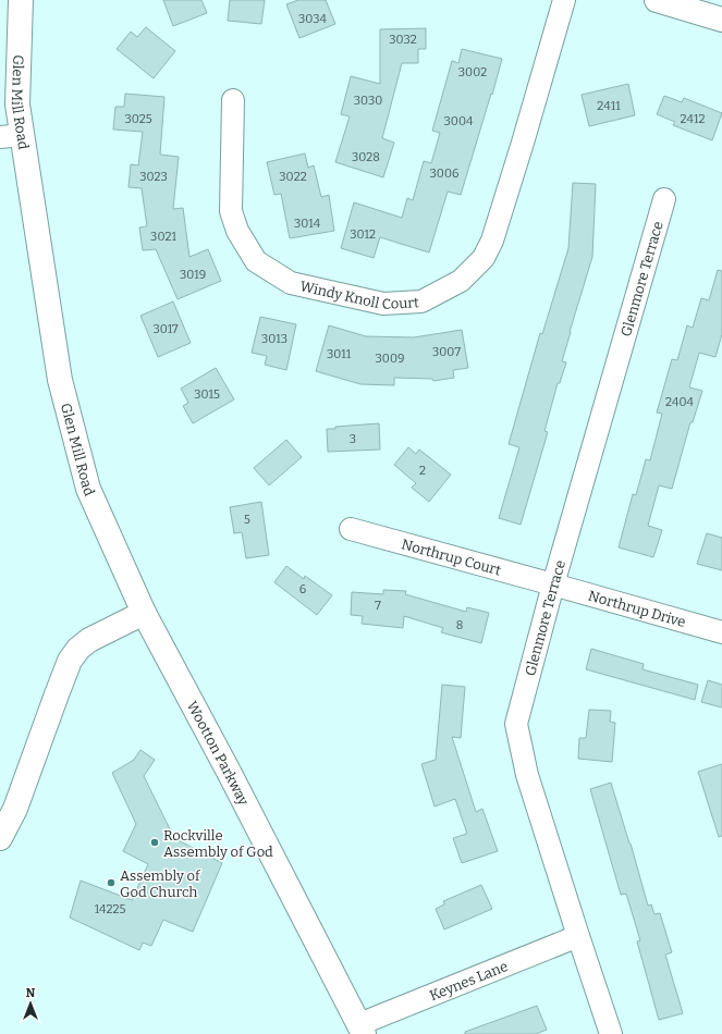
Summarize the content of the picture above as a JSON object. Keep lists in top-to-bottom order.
{
  "streets": {
    "main road": ["Glen Mill Road", "Wootton Parkway"],
    "street": [
      "Glenmore Terrace",
      "Windy Knoll Court",
      "Northrup Court",
      "Northrup Drive",
      "Keynes Lane"
    ]
  },
  "crossings": [
    ["Glen Mill Road", "Wootton Parkway"],
    ["Glenmore Terrace", "Northrup Court"],
    ["Glenmore Terrace", "Northrup Drive"],
    ["Glenmore Terrace", "Keynes Lane"],
    ["Northrup Court", "Northrup Drive"],
    ["Wootton Parkway", "Keynes Lane"]
  ],
  "places": ["Rockville Assembly of God", "Assembly of God Church"],
  "house_numbers": [
    "3034",
    "3032",
    "3002",
    "3030",
    "2411",
    "3025",
    "2412",
    "3004",
    "3028",
    "3006",
    "3023",
    "3022",
    "3014",
    "3012",
    "3021",
    "3019",
    "3017",
    "3013",
    "3007",
    "3011",
    "3009",
    "3015",
    "2404",
    "3",
    "2",
    "5",
    "6",
    "7",
    "8",
    "14225"
  ],
  "north": "top"
}
